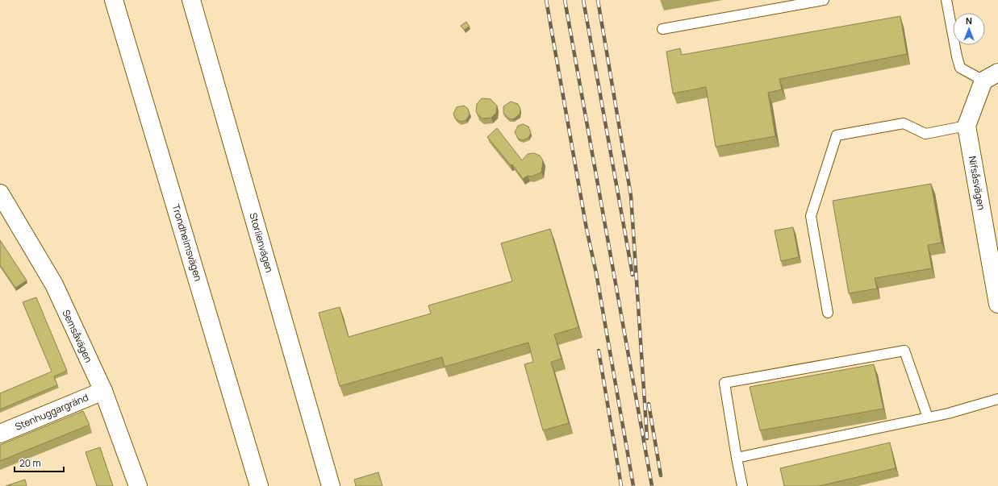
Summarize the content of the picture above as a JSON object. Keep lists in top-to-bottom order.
{
  "streets": {
    "street": [
      "Nifsåsvägen",
      "Trondheimsvägen",
      "Storlienvägen",
      "Semsåvägen",
      "Stenhuggargränd"
    ]
  },
  "crossings": [
    ["Semsåvägen", "Stenhuggargränd"]
  ],
  "scale_bar": "20 m",
  "north": "top"
}
